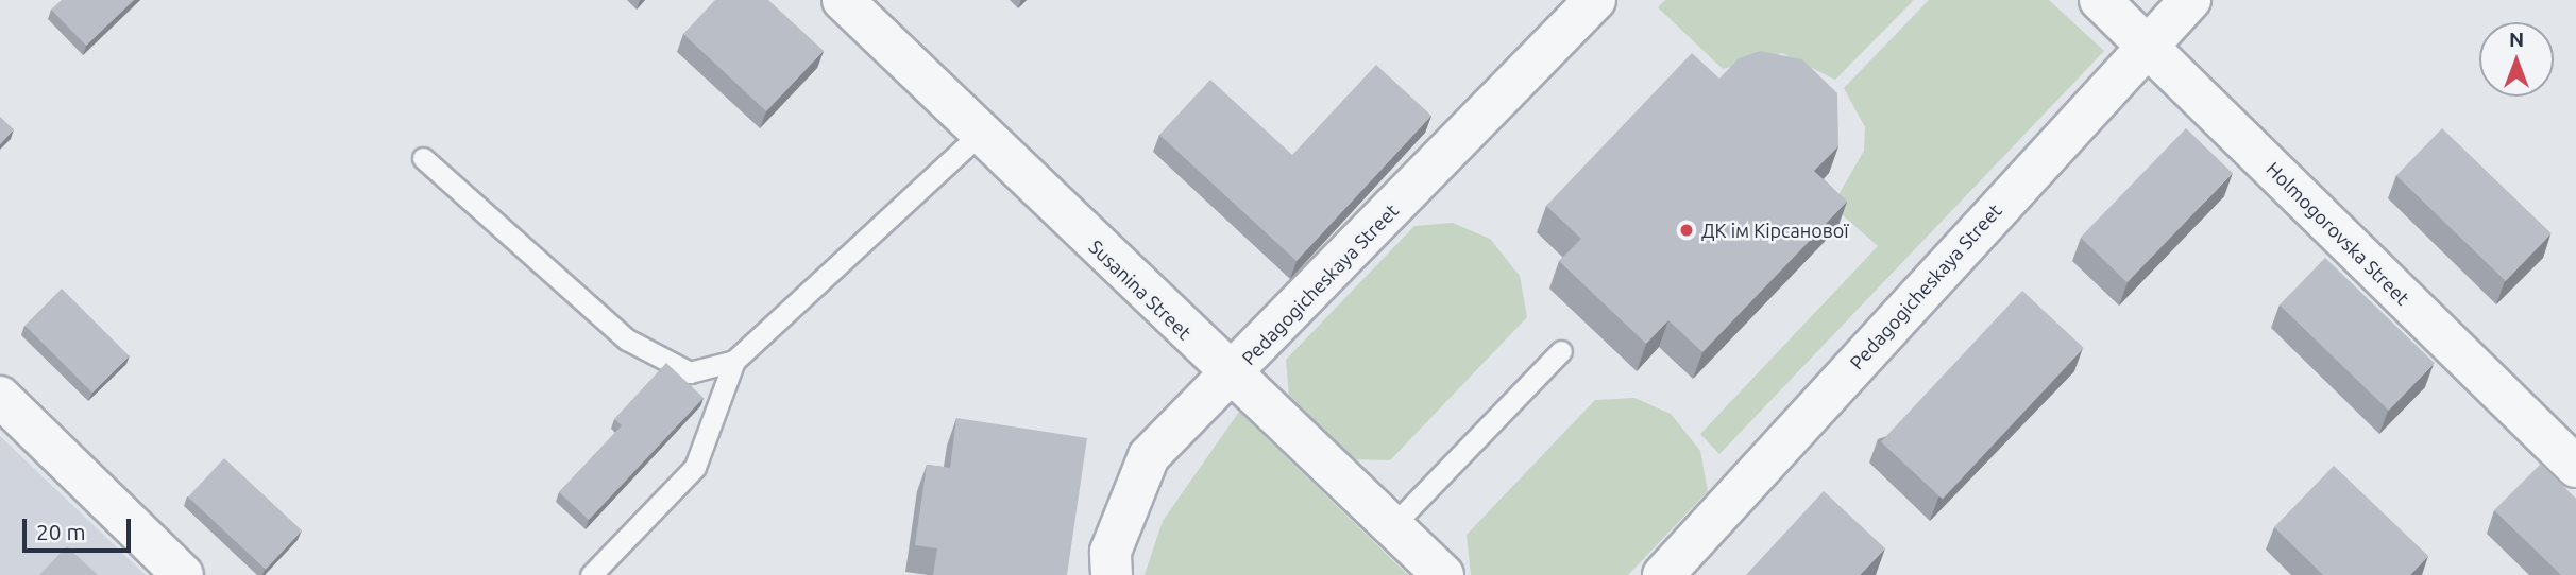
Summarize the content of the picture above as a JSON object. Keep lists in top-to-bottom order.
{
  "streets": {
    "street": ["Holmogorovska Street", "Pedagogicheskaya Street", "Susanina Street"]
  },
  "crossings": [
    ["Holmogorovska Street", "Pedagogicheskaya Street"],
    ["Pedagogicheskaya Street", "Susanina Street"]
  ],
  "places": ["ДК ім Кірсанової"],
  "scale_bar": "20 m",
  "north": "top"
}
